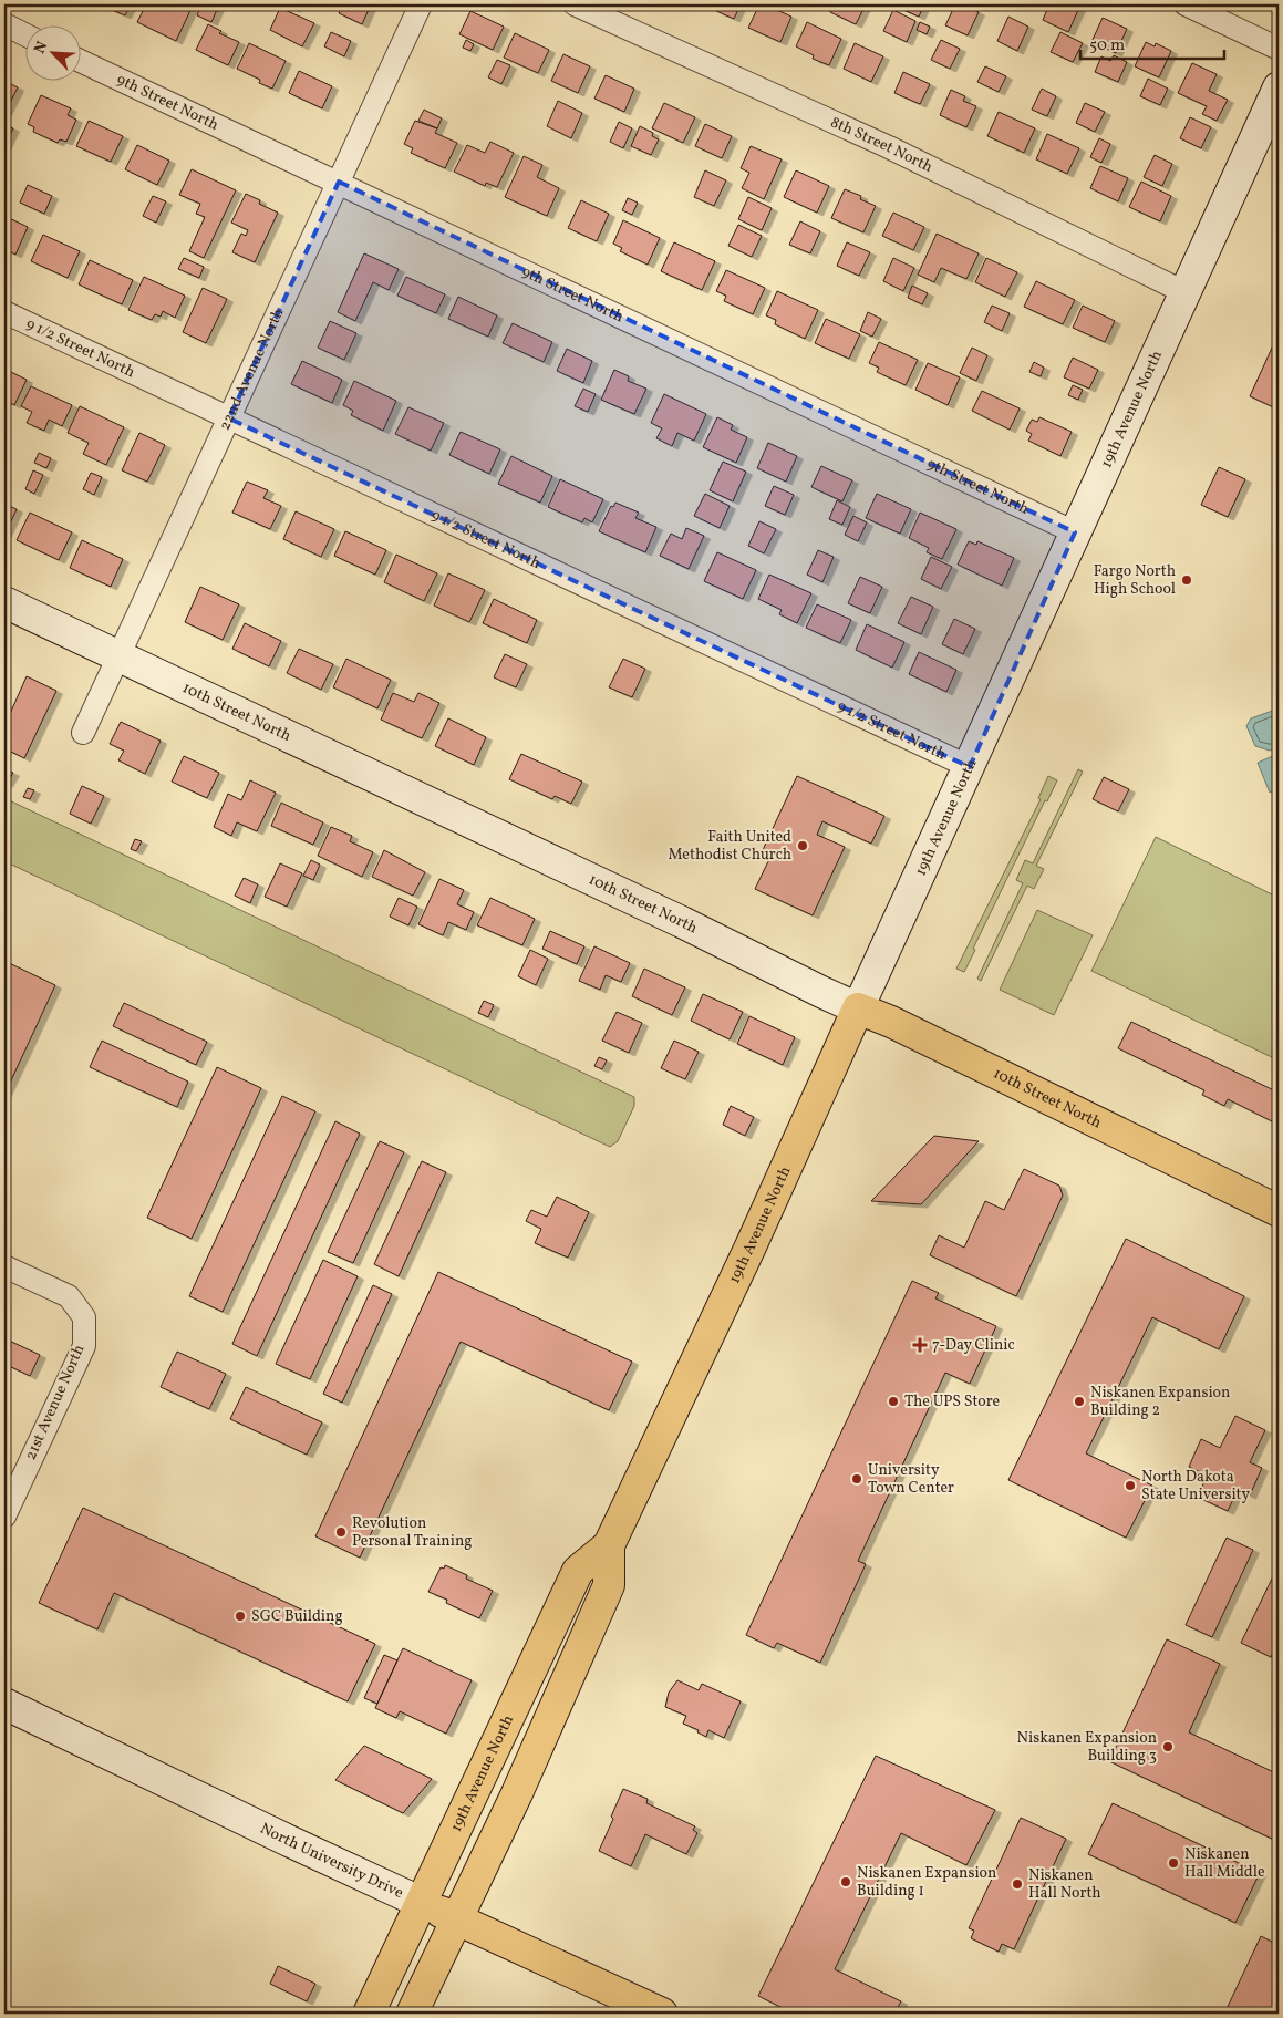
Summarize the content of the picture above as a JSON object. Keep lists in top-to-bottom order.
{
  "streets": {
    "main road": ["19th Avenue North", "10th Street North", "North University Drive"],
    "street": [
      "9th Street North",
      "8th Street North",
      "9 1/2 Street North",
      "22nd Avenue North",
      "21st Avenue North"
    ]
  },
  "crossings": [
    ["9th Street North", "22nd Avenue North"],
    ["9th Street North", "19th Avenue North"],
    ["8th Street North", "19th Avenue North"],
    ["9 1/2 Street North", "22nd Avenue North"],
    ["9 1/2 Street North", "19th Avenue North"],
    ["22nd Avenue North", "10th Street North"],
    ["19th Avenue North", "10th Street North"],
    ["19th Avenue North", "North University Drive"]
  ],
  "places": {
    "other": [
      "Fargo North High School",
      "Faith United Methodist Church",
      "The UPS Store",
      "Niskanen Expansion Building 2",
      "University Town Center",
      "North Dakota State University",
      "Revolution Personal Training",
      "SGC Building",
      "Niskanen Expansion Building 3",
      "Niskanen Hall Middle",
      "Niskanen Expansion Building 1",
      "Niskanen Hall North"
    ],
    "health": ["7-Day Clinic"]
  },
  "scale_bar": "50 m",
  "north": "top left"
}
